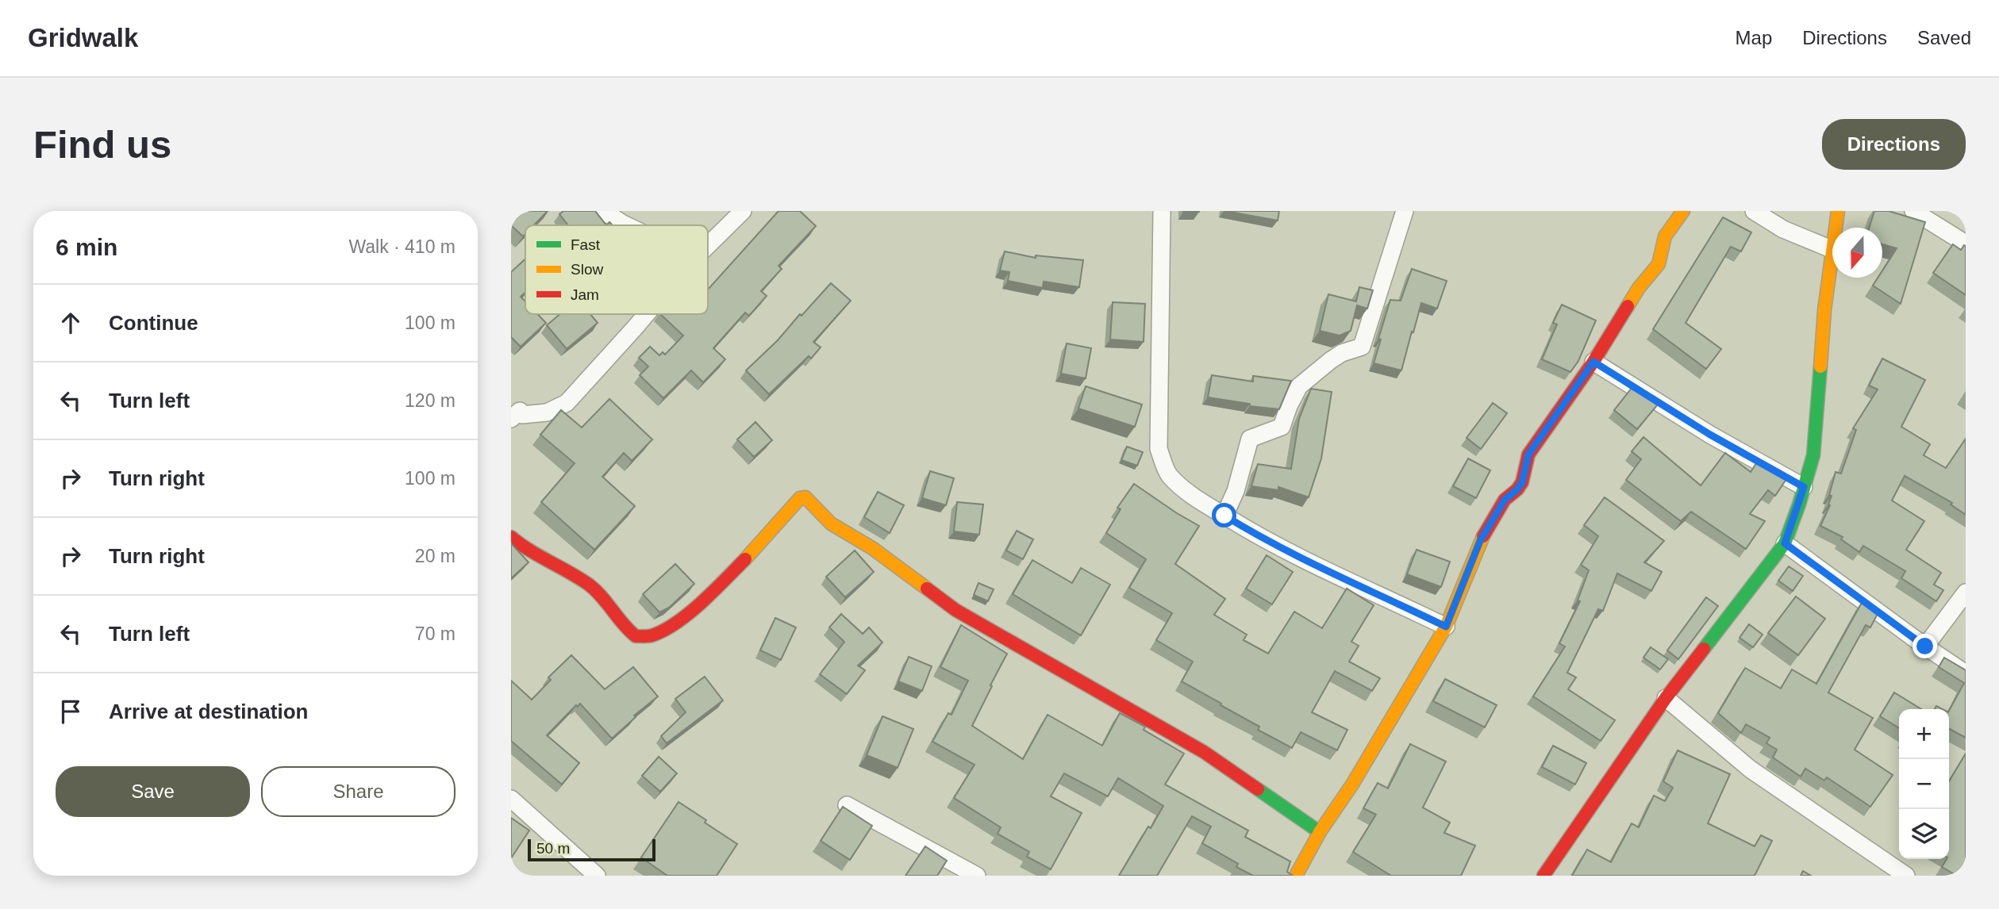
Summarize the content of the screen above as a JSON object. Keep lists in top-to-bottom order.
{
  "legend": ["Fast", "Slow", "Jam"],
  "scale_bar": "50 m",
  "north": "bottom",
  "page": {
    "header": "Gridwalk",
    "nav": ["Map", "Directions", "Saved"],
    "buttons": [
      "Directions",
      ["Save", "Share"]
    ],
    "title": "Find us",
    "heading": ["6 min", "Walk · 410 m"],
    "list": [
      ["Continue", "100 m"],
      ["Turn left", "120 m"],
      ["Turn right", "100 m"],
      ["Turn right", "20 m"],
      ["Turn left", "70 m"],
      "Arrive at destination"
    ],
    "map_buttons": ["+", "−"],
    "scale": "50 m"
  }
}
